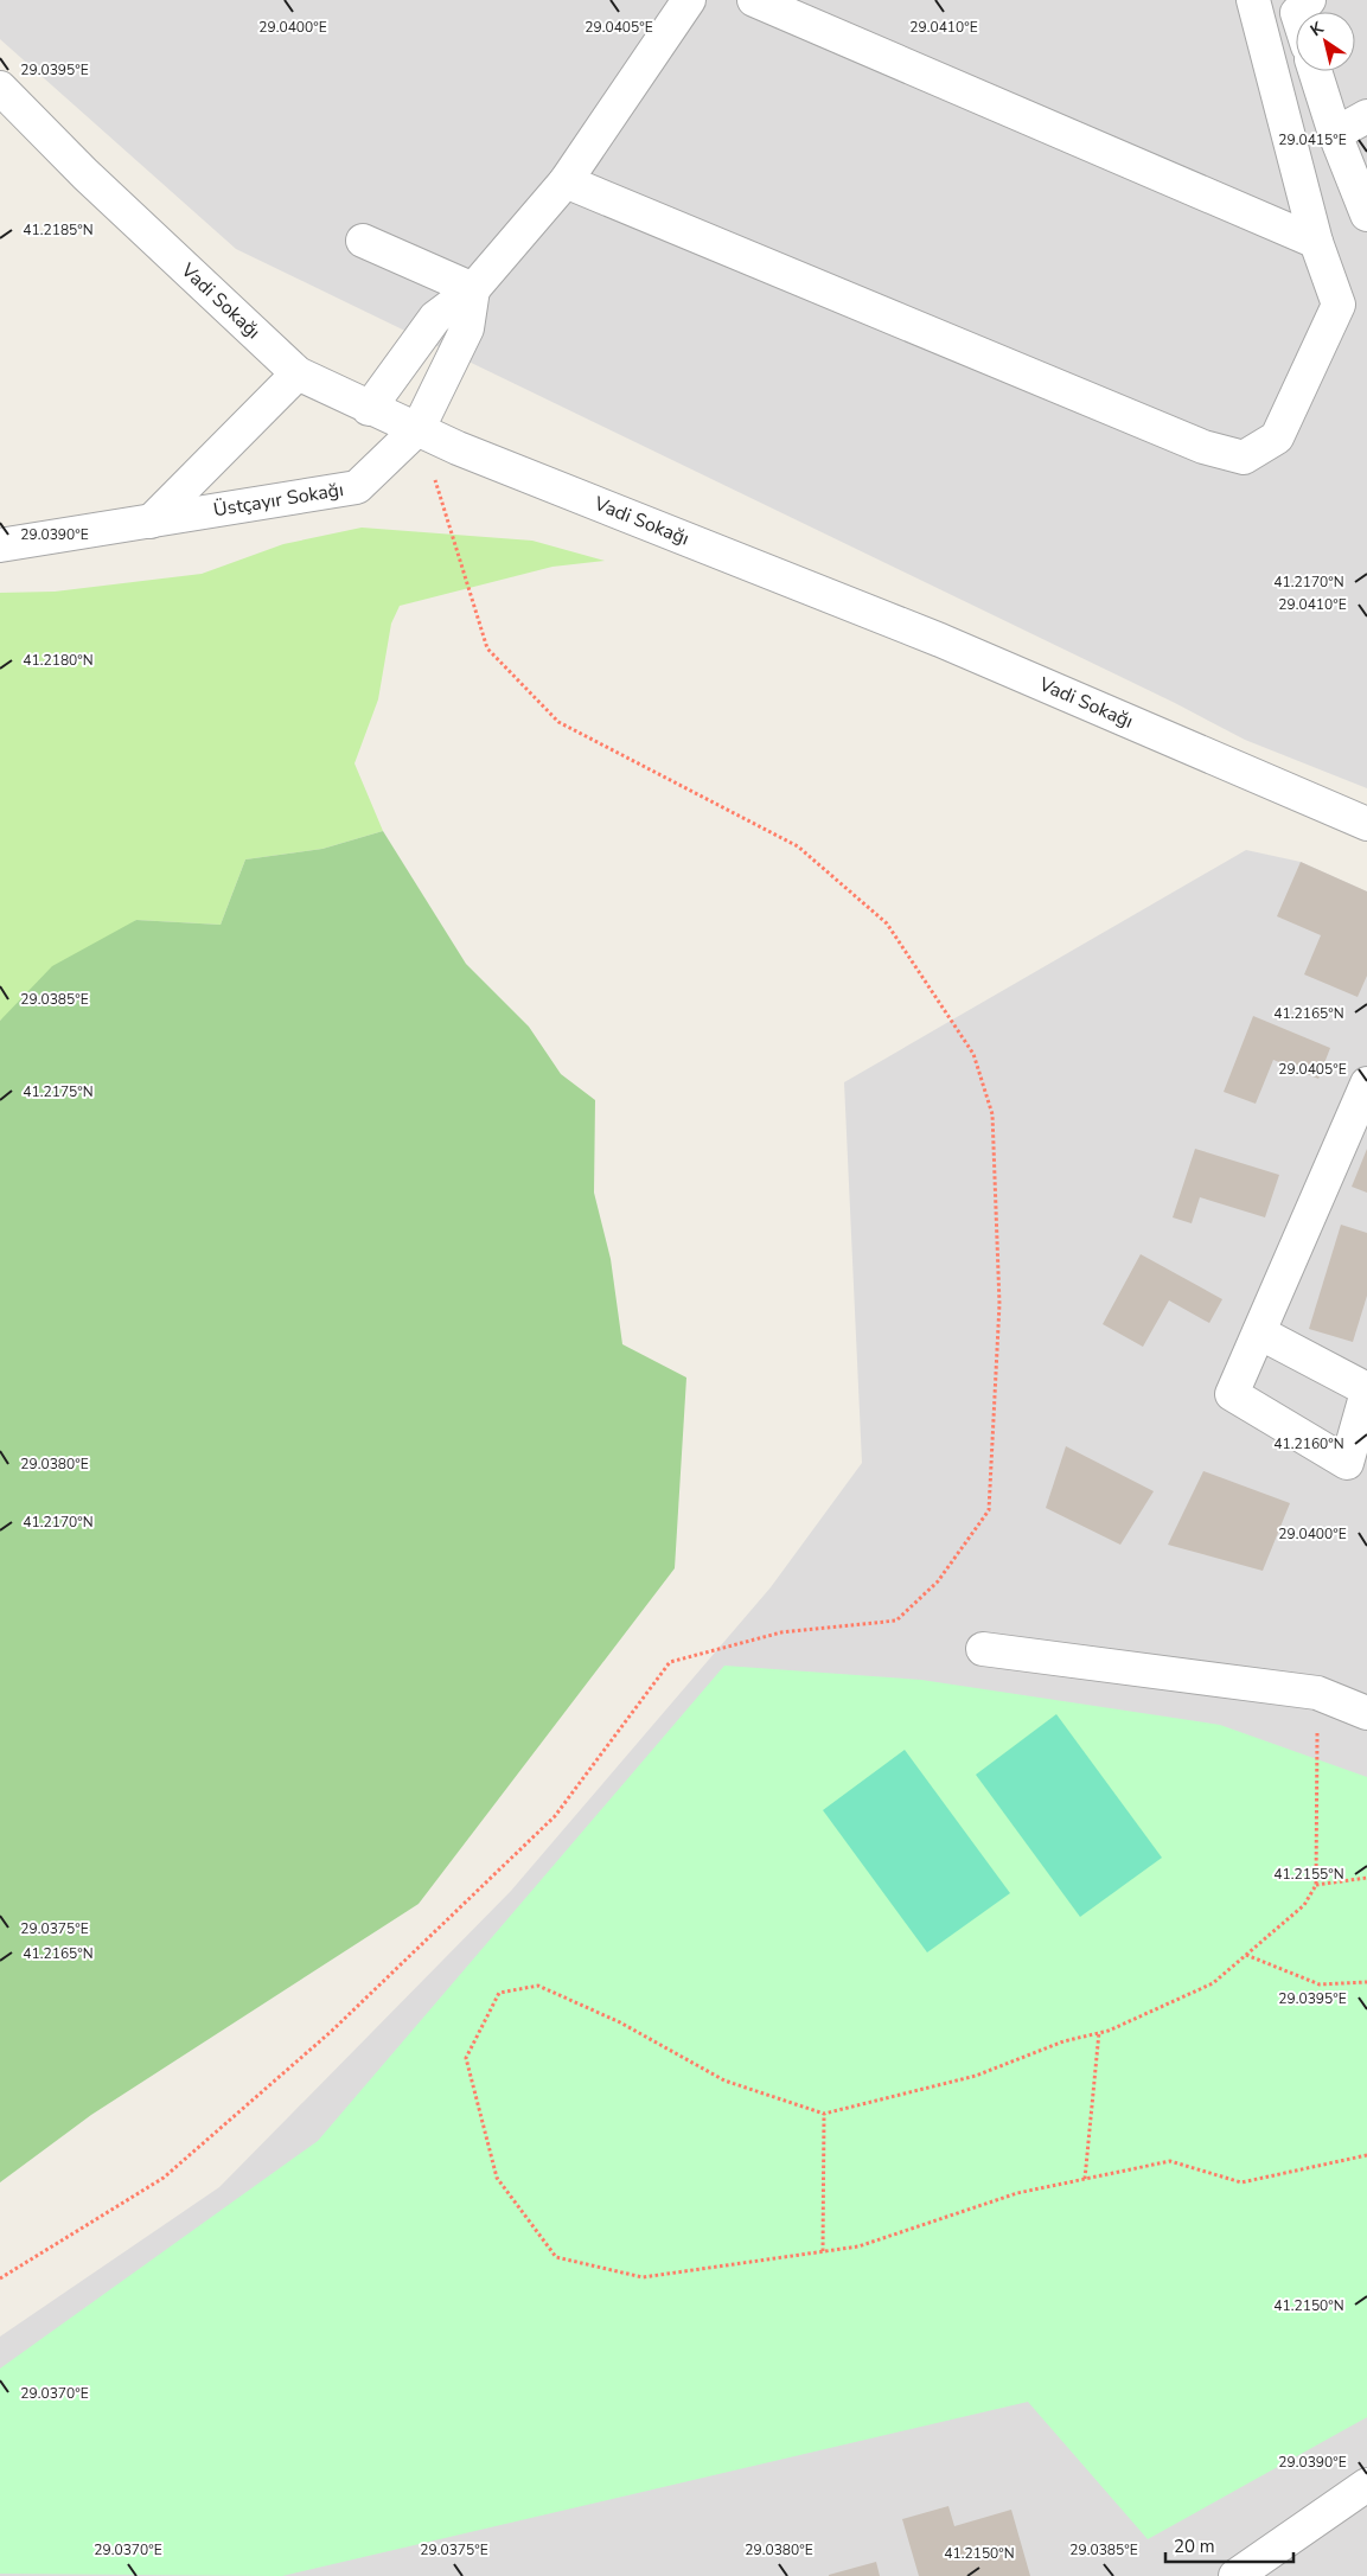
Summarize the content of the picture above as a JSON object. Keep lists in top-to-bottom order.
{
  "streets": {
    "street": ["Vadi Sokağı", "Üstçayır Sokağı"]
  },
  "crossings": [
    ["Vadi Sokağı", "Üstçayır Sokağı"]
  ],
  "scale_bar": "20 m",
  "north": "top left",
  "coordinates": [
    "29.0410°E",
    "29.0400°E",
    "29.0405°E",
    "29.0395°E",
    "29.0415°E",
    "41.2185°N",
    "29.0390°E",
    "41.2170°N",
    "41.2180°N",
    "29.0385°E",
    "41.2165°N",
    "41.2175°N",
    "41.2160°N",
    "29.0380°E",
    "41.2155°N",
    "29.0375°E",
    "41.2150°N",
    "29.0370°E"
  ]
}
